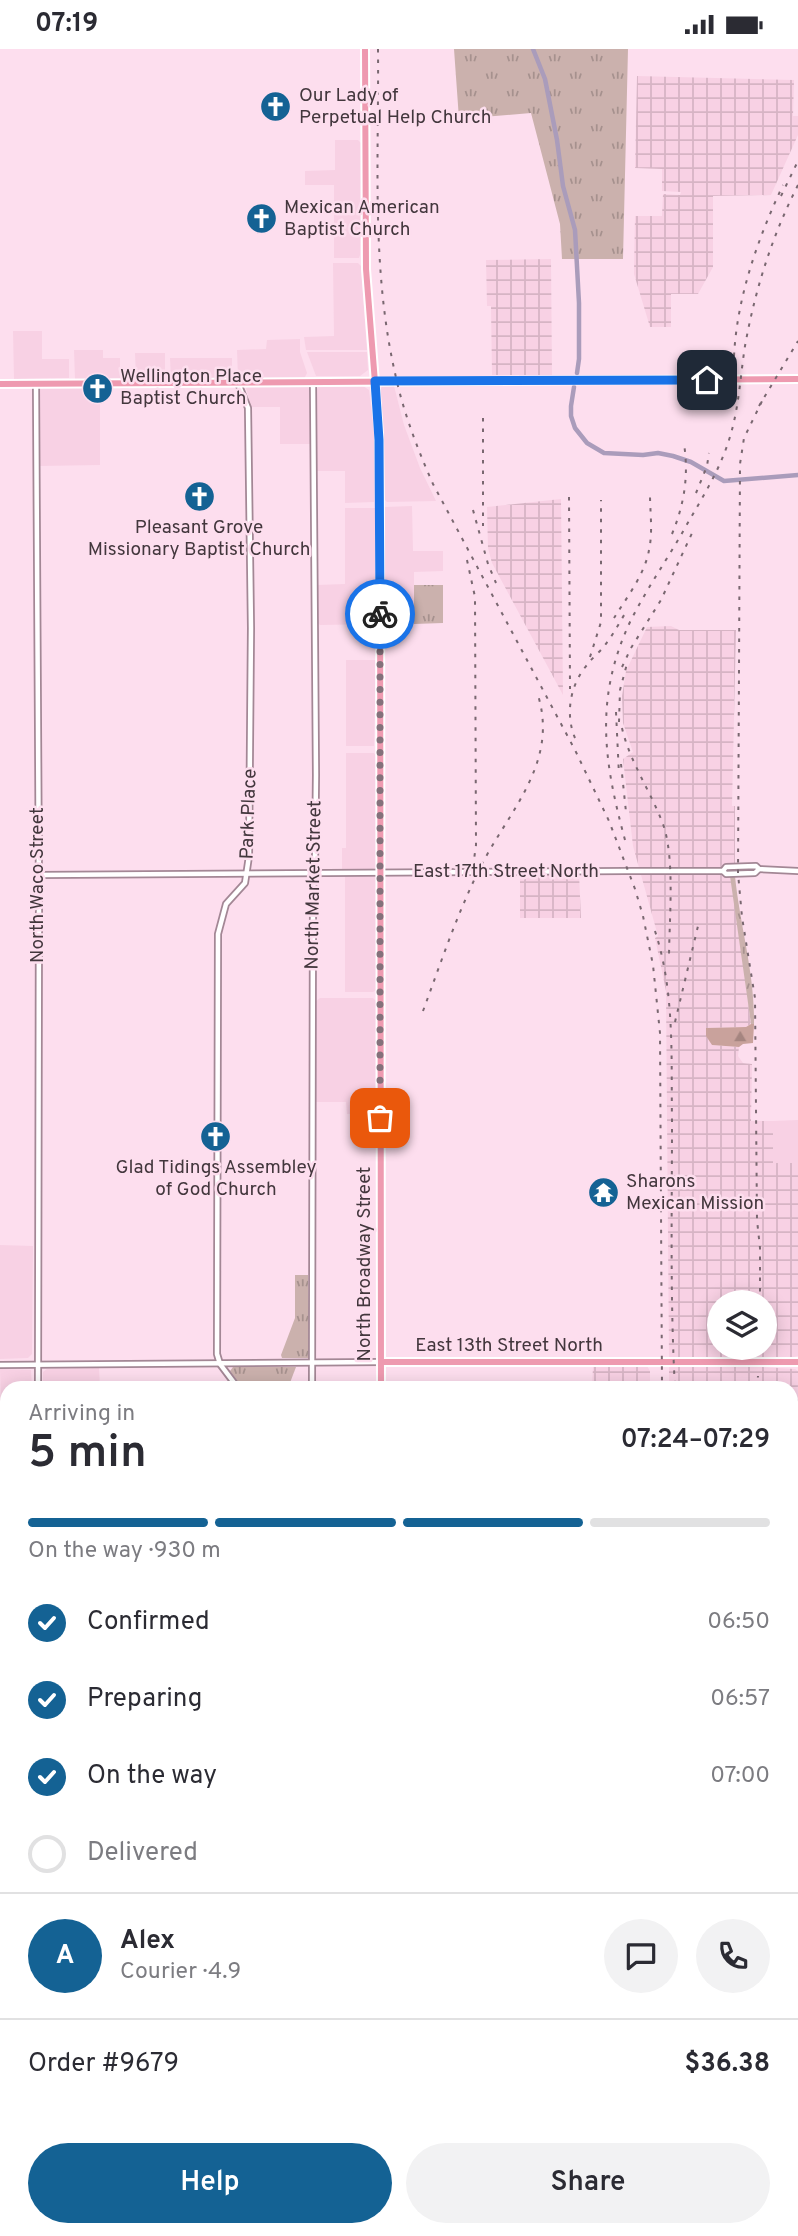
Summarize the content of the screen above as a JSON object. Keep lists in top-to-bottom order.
{
  "streets": {
    "main road": ["North Broadway Street", "East 13th Street North"],
    "street": [
      "Park Place",
      "East 17th Street North",
      "North Waco Street",
      "North Market Street"
    ]
  },
  "crossings": [
    ["Park Place", "East 17th Street North"],
    ["Park Place", "East 13th Street North"],
    ["East 17th Street North", "North Waco Street"],
    ["East 17th Street North", "North Market Street"],
    ["East 17th Street North", "North Broadway Street"],
    ["North Waco Street", "East 13th Street North"],
    ["North Market Street", "East 13th Street North"],
    ["North Broadway Street", "East 13th Street North"]
  ],
  "places": {
    "church": [
      "Our Lady of Perpetual Help Church",
      "Mexican American Baptist Church",
      "Wellington Place Baptist Church",
      "Pleasant Grove Missionary Baptist Church",
      "Glad Tidings Assembley of God Church"
    ],
    "temple": ["Sharons Mexican Mission"]
  },
  "page": {
    "status": "07:19",
    "heading": ["5 min", "Arriving in", "07:24–07:29"],
    "panel": [
      "Alex",
      "Courier · 4.9",
      "Order #9679",
      "$36.38"
    ],
    "bar": "On the way · 930 m",
    "list": [
      ["Confirmed", "06:50"],
      ["Preparing", "06:57"],
      ["On the way", "07:00"],
      "Delivered"
    ],
    "round": "A",
    "buttons": ["Help", "Share"]
  }
}
